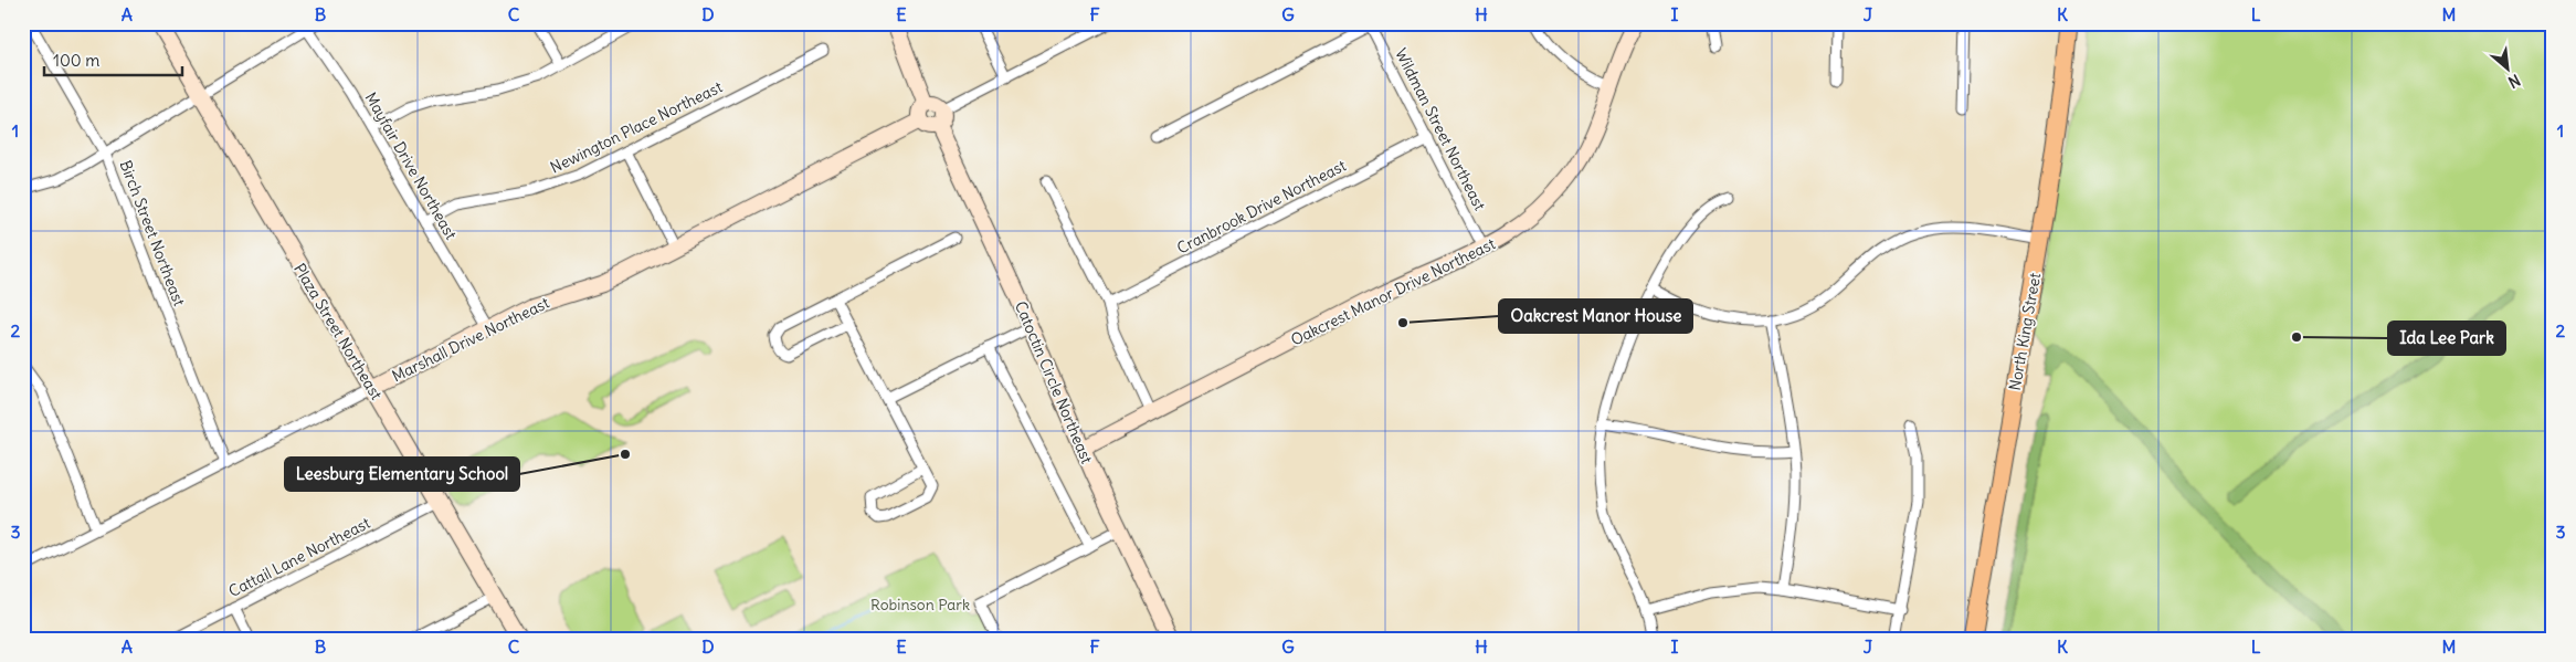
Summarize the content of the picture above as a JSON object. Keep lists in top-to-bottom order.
{
  "streets": {
    "main road": ["North King Street"],
    "street": [
      "Newington Place Northeast",
      "Wildman Street Northeast",
      "Mayfair Drive Northeast",
      "Cranbrook Drive Northeast",
      "Birch Street Northeast",
      "Oakcrest Manor Drive Northeast",
      "Plaza Street Northeast",
      "Marshall Drive Northeast",
      "Catoctin Circle Northeast",
      "Cattail Lane Northeast"
    ]
  },
  "crossings": [
    ["Newington Place Northeast", "Mayfair Drive Northeast"],
    ["Wildman Street Northeast", "Cranbrook Drive Northeast"],
    ["Wildman Street Northeast", "Oakcrest Manor Drive Northeast"],
    ["Mayfair Drive Northeast", "Marshall Drive Northeast"],
    ["Birch Street Northeast", "Marshall Drive Northeast"],
    ["Oakcrest Manor Drive Northeast", "Catoctin Circle Northeast"],
    ["Plaza Street Northeast", "Marshall Drive Northeast"],
    ["Plaza Street Northeast", "Cattail Lane Northeast"],
    ["Marshall Drive Northeast", "Catoctin Circle Northeast"]
  ],
  "parks": ["Robinson Park"],
  "places": ["Oakcrest Manor House", "Ida Lee Park", "Leesburg Elementary School"],
  "scale_bar": "100 m",
  "north": "bottom right",
  "grid": {
    "columns": [
      "A",
      "B",
      "C",
      "D",
      "E",
      "F",
      "G",
      "H",
      "I",
      "J",
      "K",
      "L",
      "M"
    ],
    "rows": ["1", "2", "3"]
  }
}
